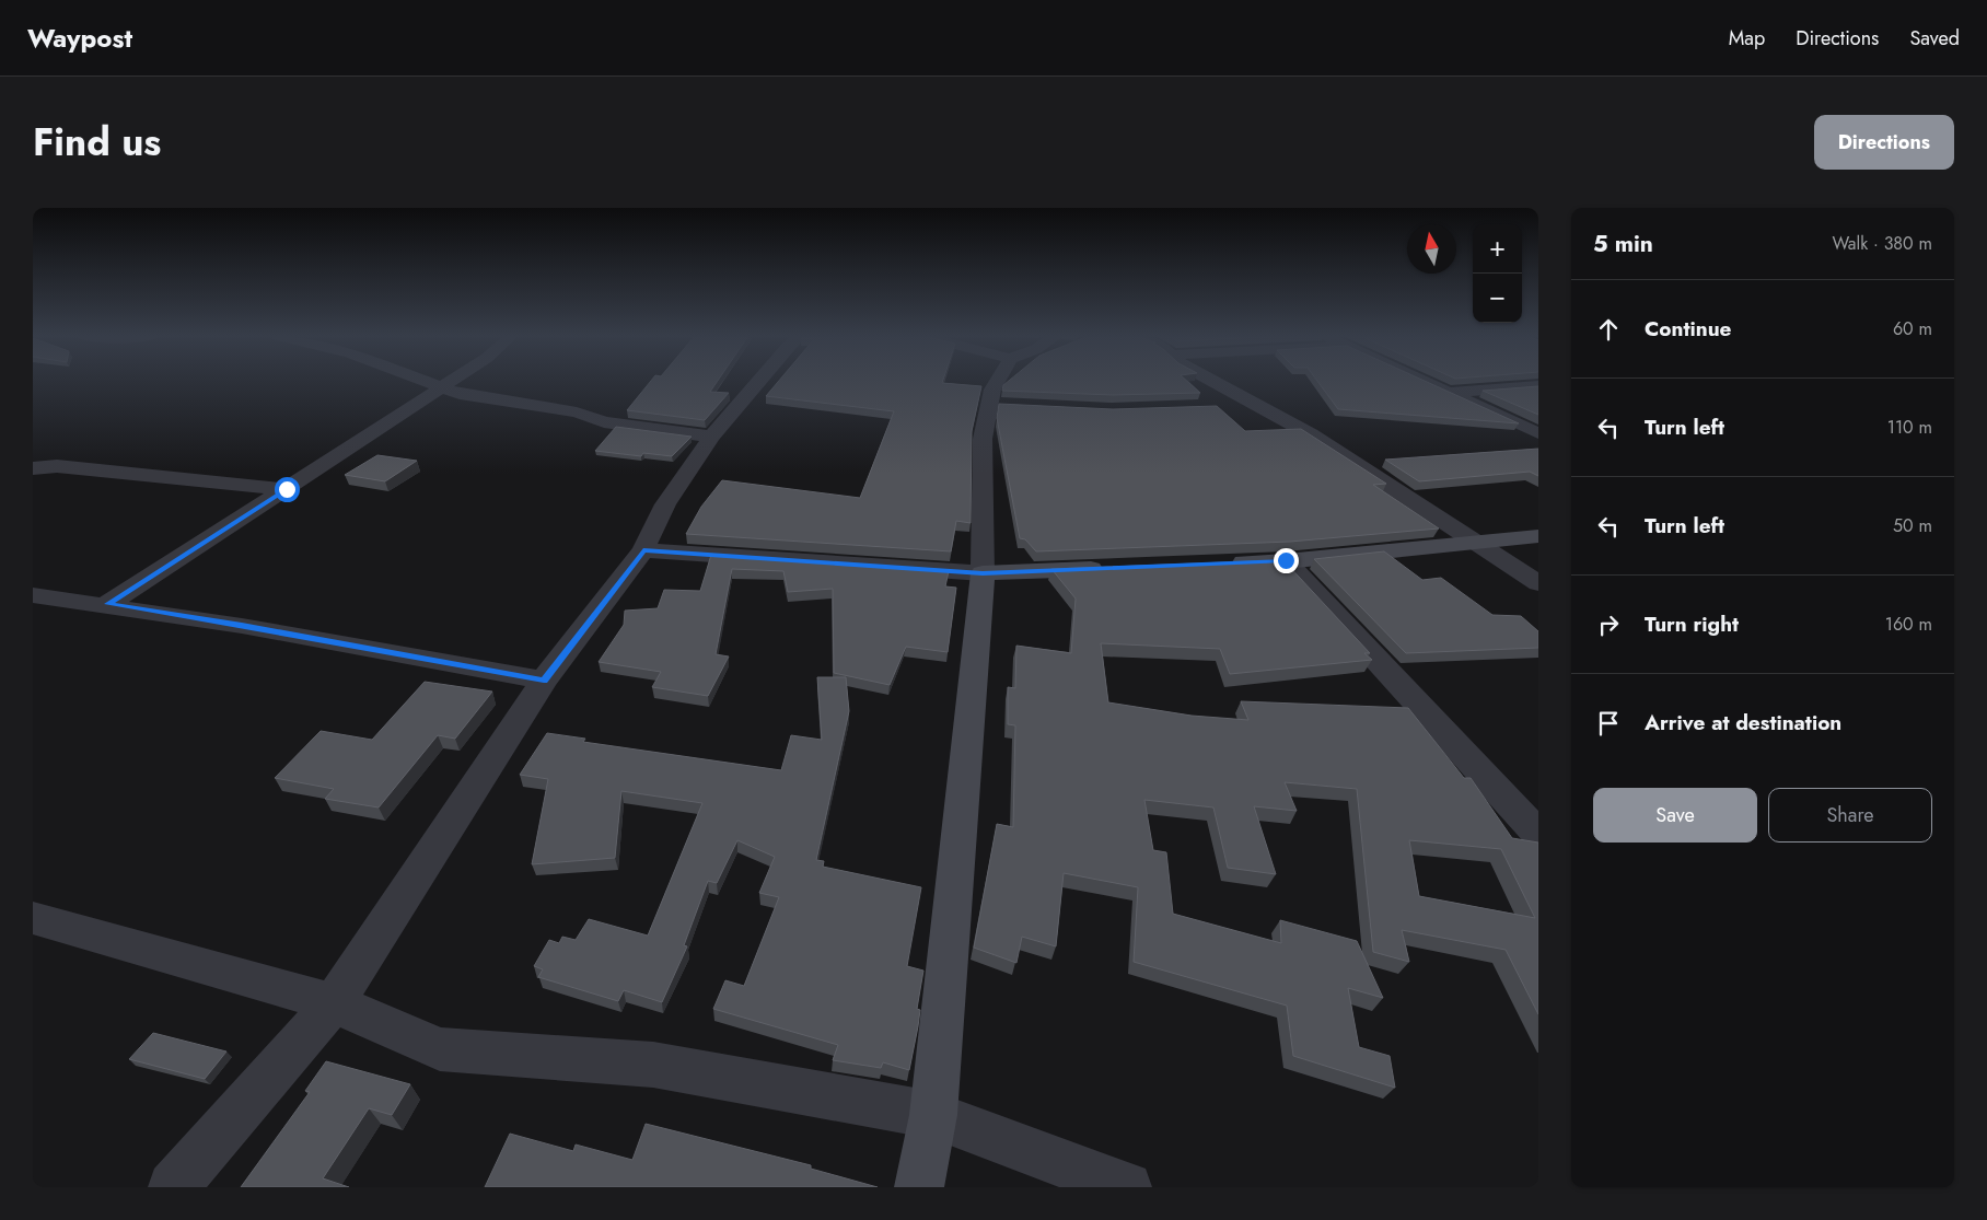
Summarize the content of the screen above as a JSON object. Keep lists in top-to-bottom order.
{
  "north": "top",
  "page": {
    "header": "Waypost",
    "nav": ["Map", "Directions", "Saved"],
    "title": "Find us",
    "buttons": [
      "Directions",
      ["Save", "Share"]
    ],
    "heading": ["5 min", "Walk · 380 m"],
    "map_buttons": ["+", "−"],
    "list": [
      ["Continue", "60 m"],
      ["Turn left", "110 m"],
      ["Turn left", "50 m"],
      ["Turn right", "160 m"],
      "Arrive at destination"
    ]
  }
}
